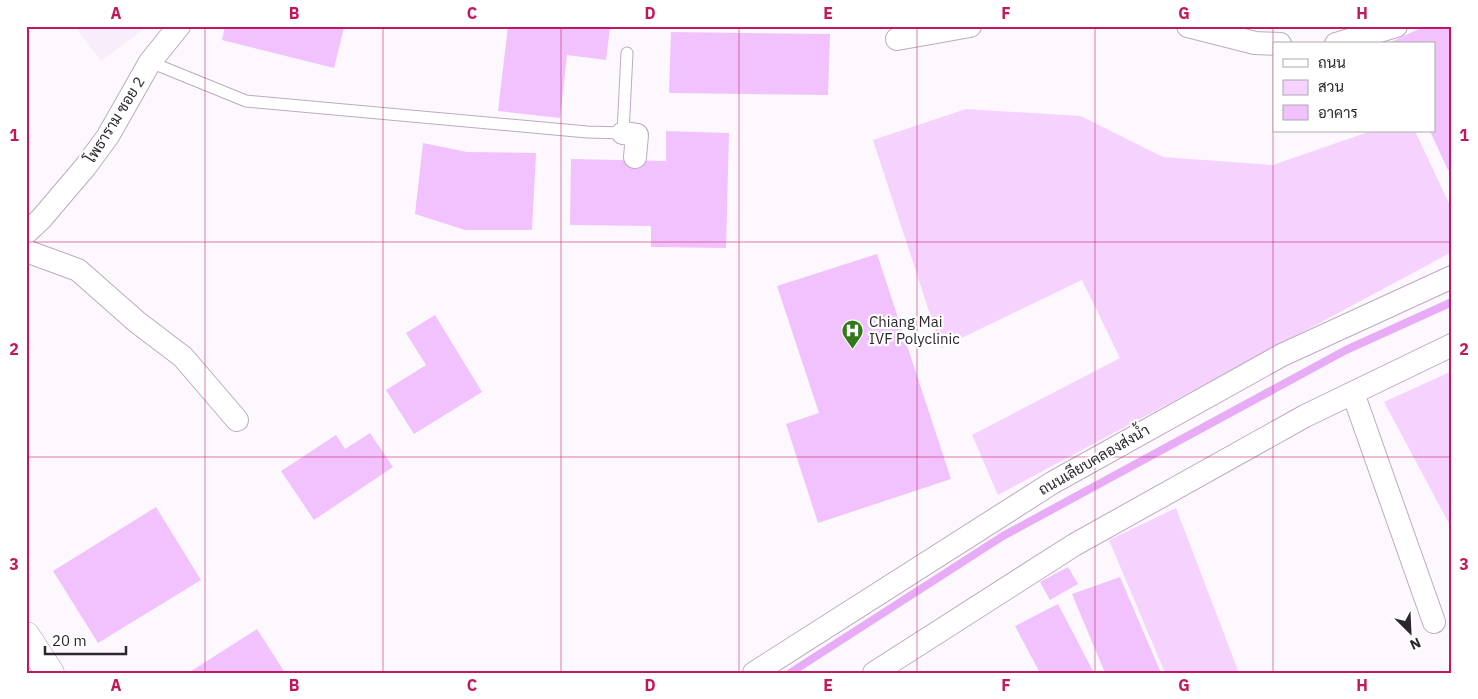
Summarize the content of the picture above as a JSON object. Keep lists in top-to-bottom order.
{
  "streets": {
    "street": ["โพธาราม ซอย 2", "ถนนเลียบคลองส่งน้ำ"]
  },
  "places": {
    "hospital": ["Chiang Mai IVF Polyclinic"]
  },
  "legend": ["ถนน", "สวน", "อาคาร"],
  "scale_bar": "20 m",
  "north": "bottom right",
  "grid": {
    "columns": [
      "A",
      "B",
      "C",
      "D",
      "E",
      "F",
      "G",
      "H"
    ],
    "rows": ["1", "2", "3"]
  }
}
